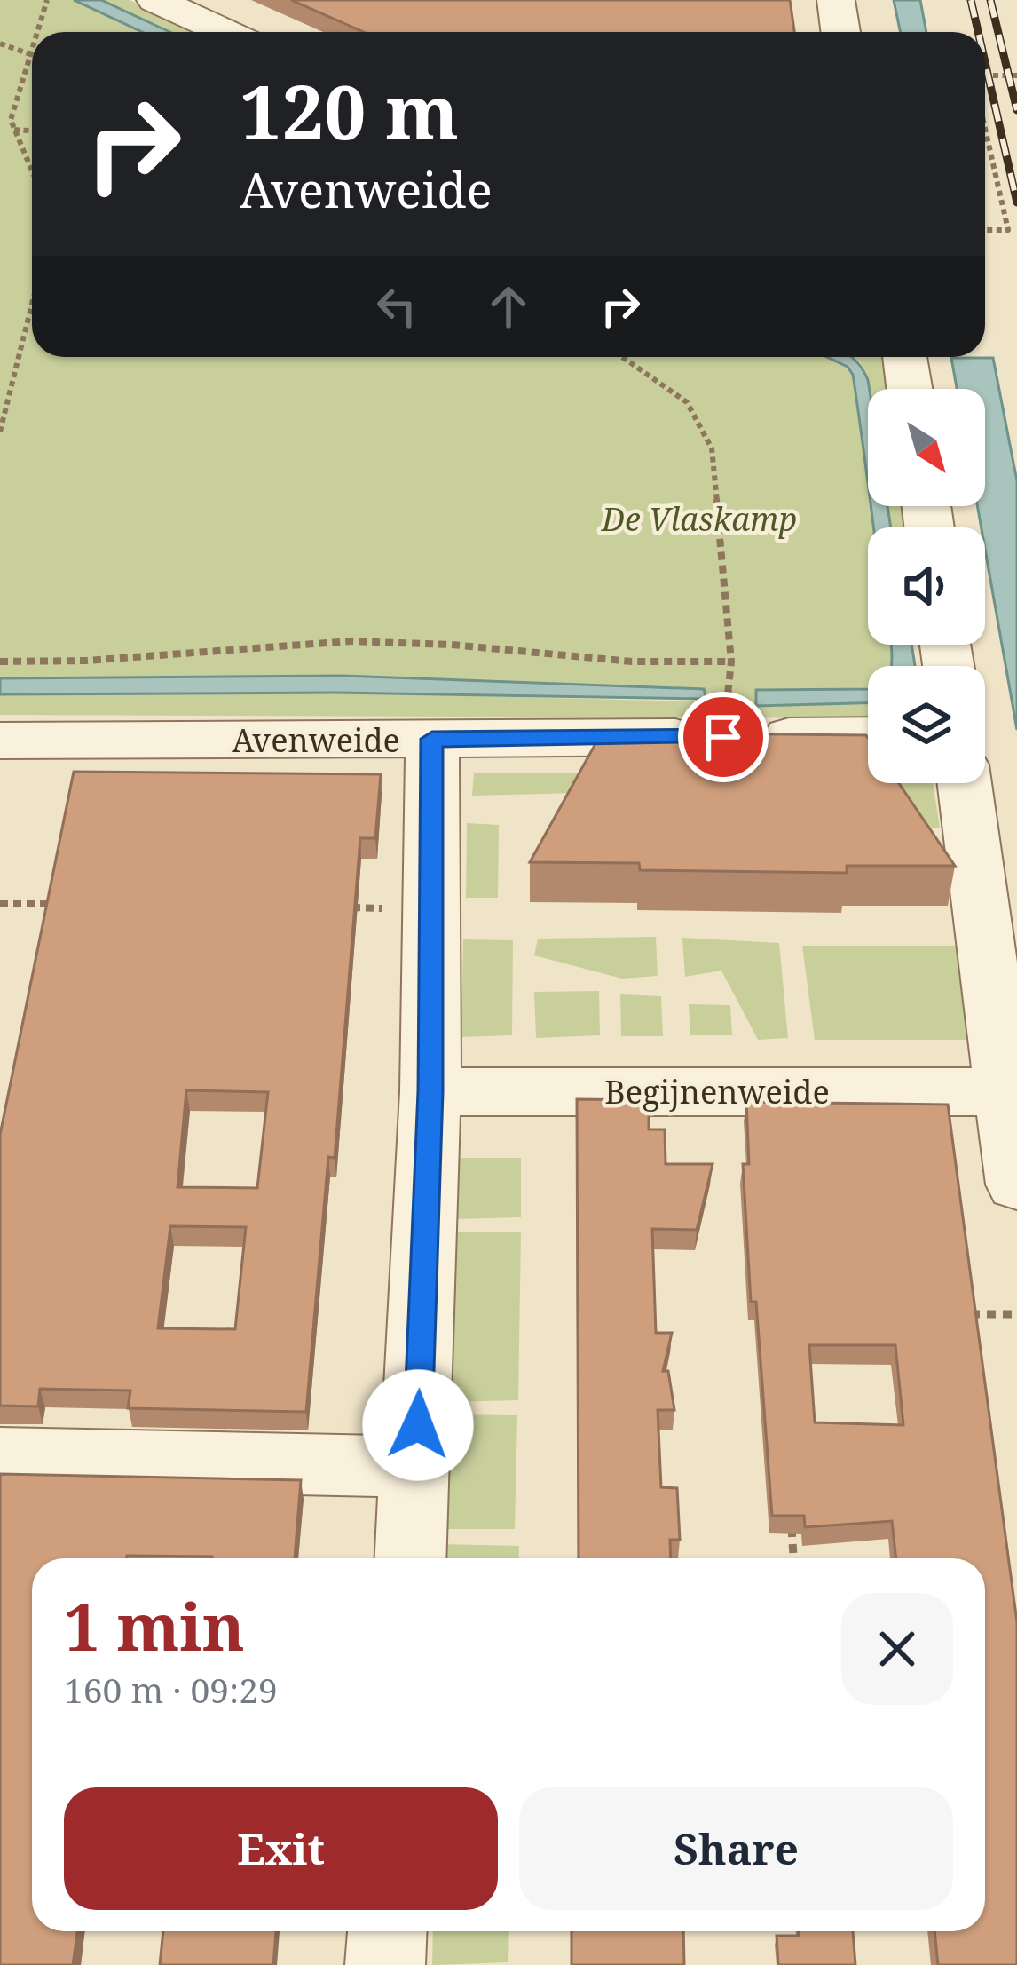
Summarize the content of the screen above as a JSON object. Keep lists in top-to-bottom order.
{
  "streets": {
    "street": ["Avenweide", "Begijnenweide"]
  },
  "parks": ["De Vlaskamp"],
  "north": "bottom right",
  "page": {
    "turn": ["120 m", "Avenweide"],
    "heading": ["1 min", "160 m · 09:29"],
    "buttons": ["Exit", "Share"]
  }
}
